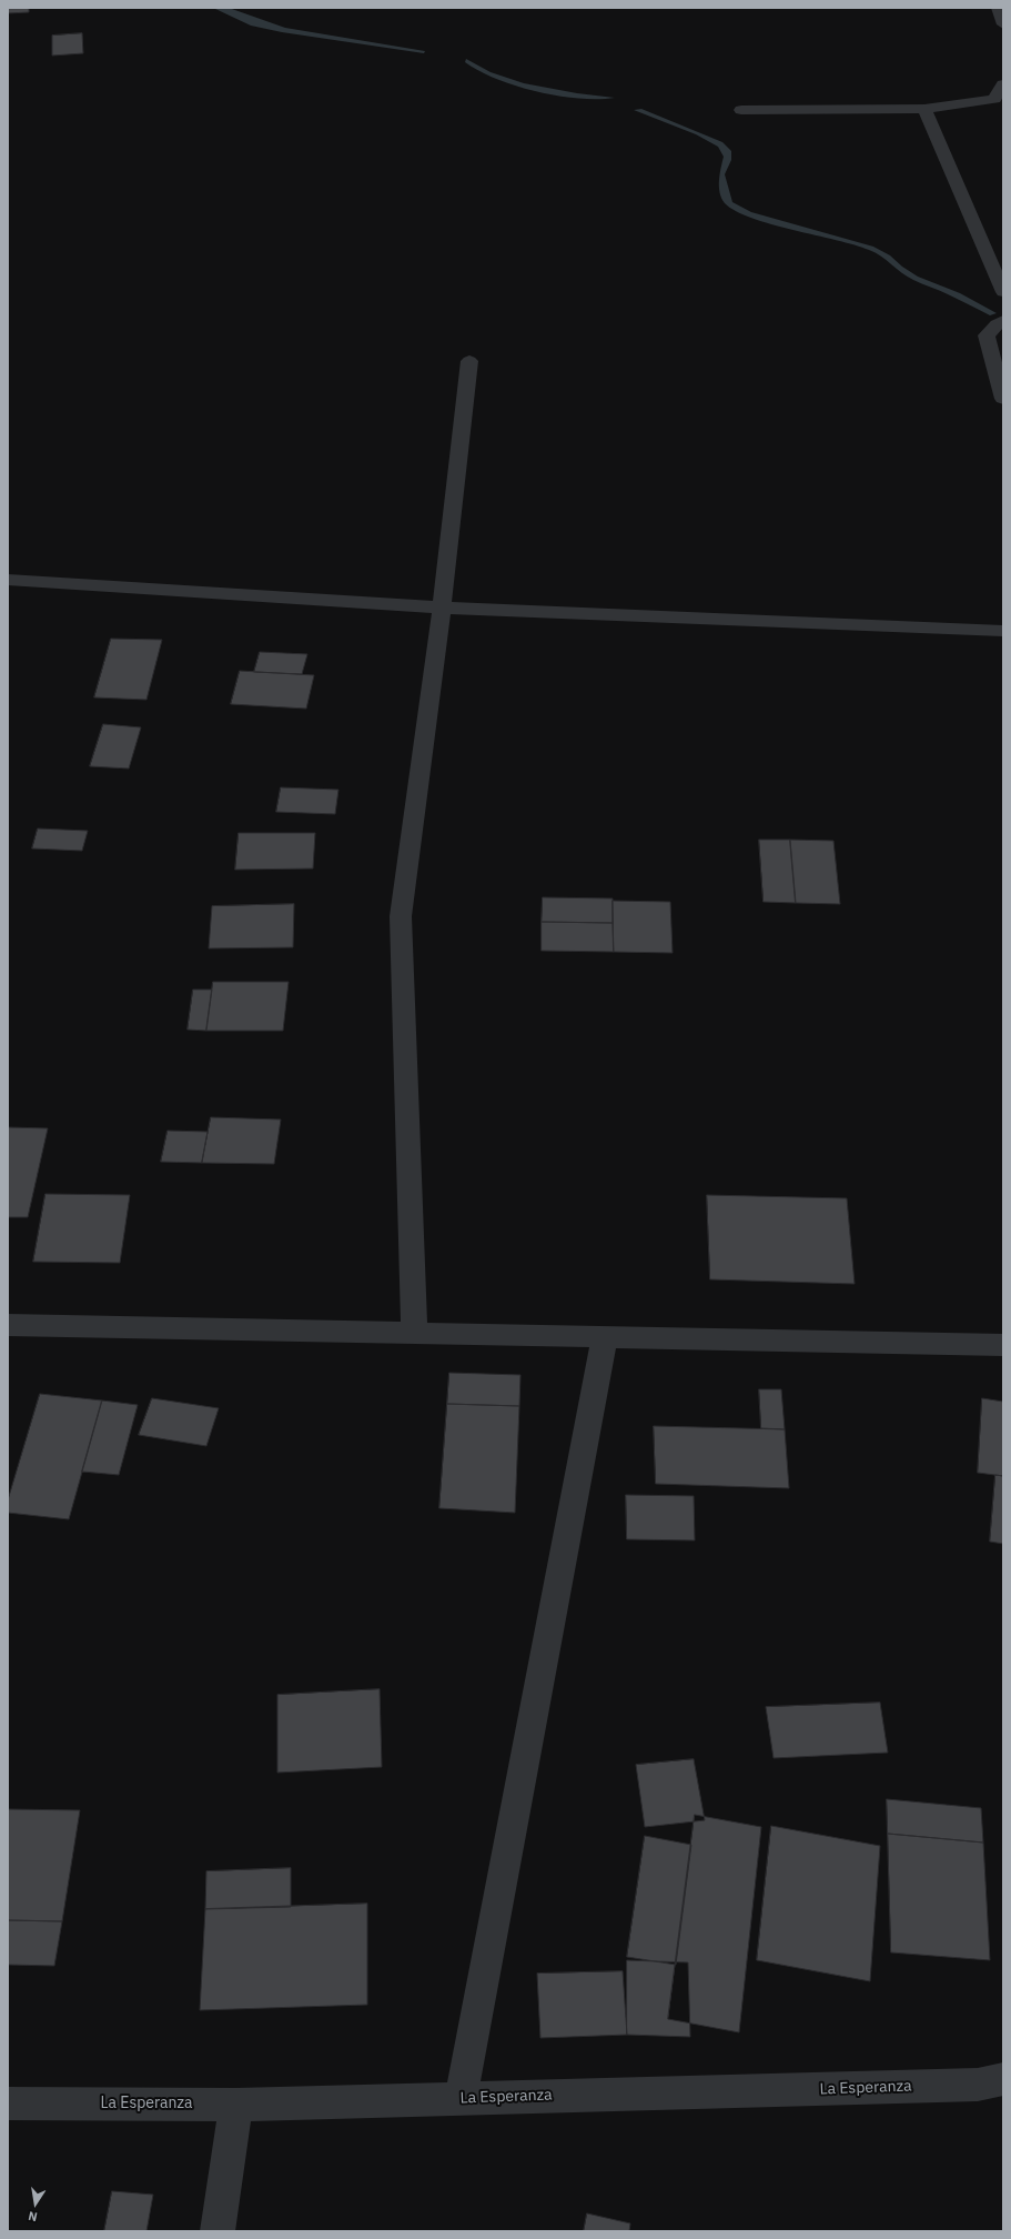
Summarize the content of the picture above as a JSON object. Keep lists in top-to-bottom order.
{
  "streets": {
    "street": ["La Esperanza"]
  },
  "north": "bottom"
}
